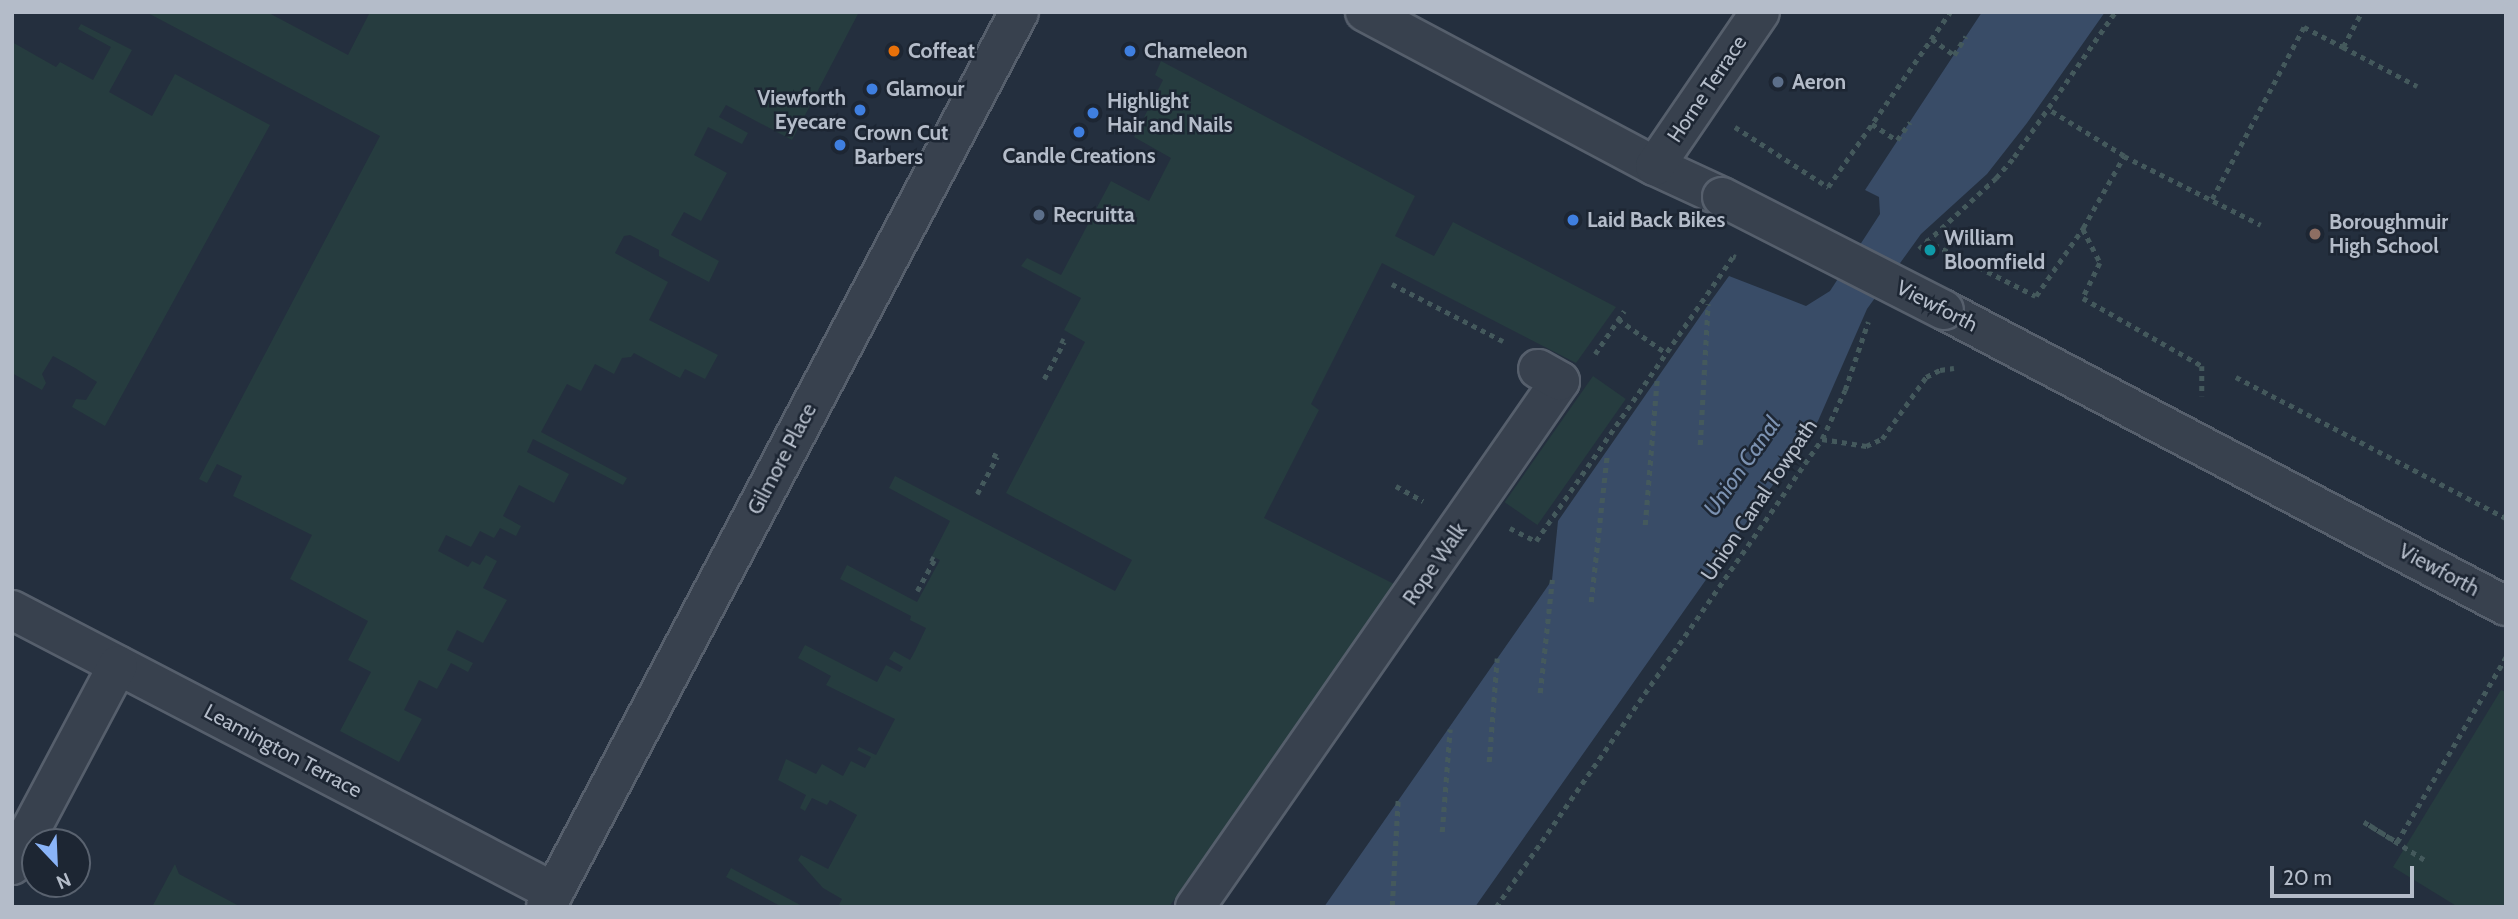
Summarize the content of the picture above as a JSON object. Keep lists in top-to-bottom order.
{
  "streets": {
    "street": [
      "Horne Terrace",
      "Viewforth",
      "Gilmore Place",
      "Rope Walk",
      "Leamington Terrace"
    ],
    "path": ["Union Canal Towpath"]
  },
  "crossings": [
    ["Horne Terrace", "Viewforth"],
    ["Gilmore Place", "Leamington Terrace"]
  ],
  "water": ["Union Canal"],
  "places": [
    "Coffeat",
    "Chameleon",
    "Aeron",
    "Glamour",
    "Viewforth Eyecare",
    "Highlight Hair and Nails",
    "Candle Creations",
    "Crown Cut Barbers",
    "Recruitta",
    "Laid Back Bikes",
    "Boroughmuir High School",
    "William Bloomfield"
  ],
  "scale_bar": "20 m",
  "north": "bottom right"
}
